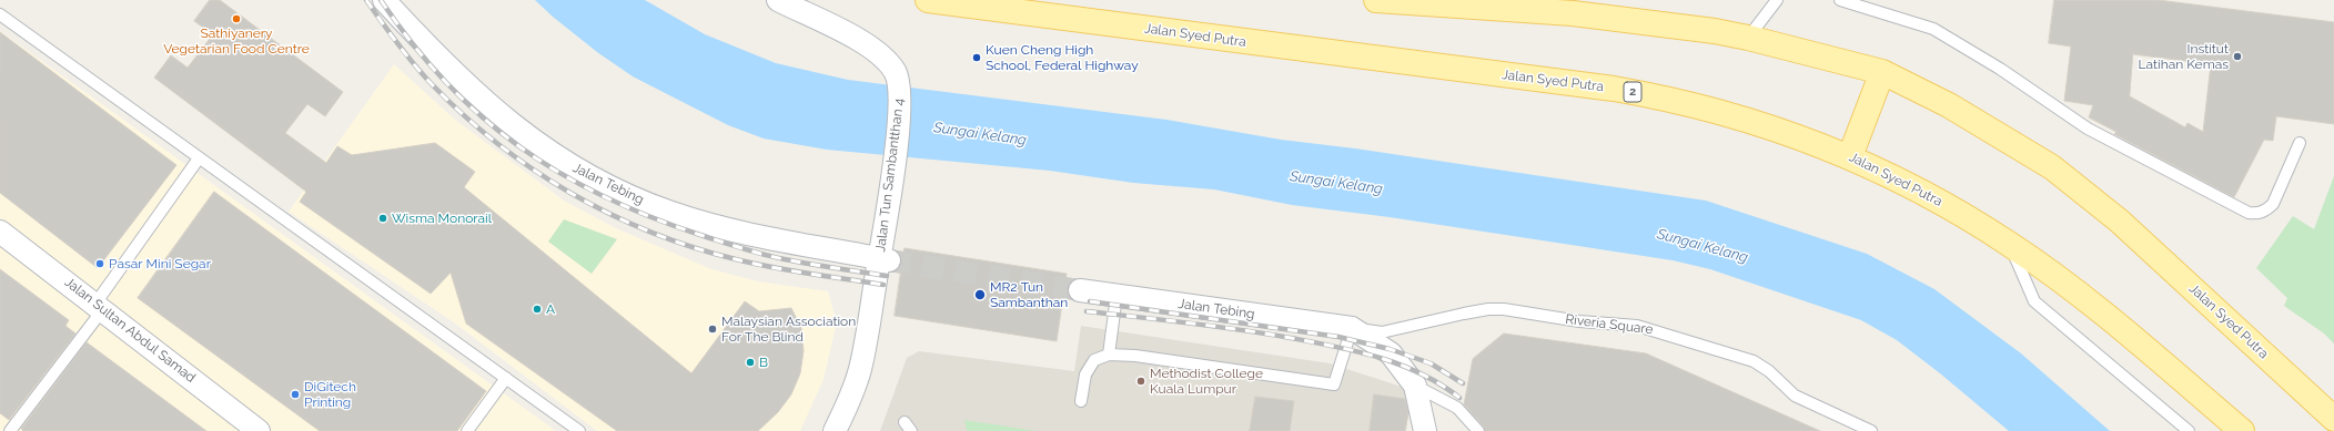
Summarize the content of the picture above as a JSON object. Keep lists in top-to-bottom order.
{
  "streets": {
    "main road": ["Jalan Syed Putra", "2"],
    "street": ["Jalan Tun Sambantthan 4", "Jalan Tebing", "Jalan Sultan Abdul Samad"],
    "lane": ["Riveria Square"]
  },
  "crossings": [
    ["Jalan Tun Sambantthan 4", "Jalan Tebing"],
    ["Jalan Tebing", "Riveria Square"]
  ],
  "water": ["Sungai Kelang"],
  "places": [
    "Sathiyanery Vegetarian Food Centre",
    "Institut Latihan Kemas",
    "Kuen Cheng High School, Federal Highway",
    "Wisma Monorail",
    "Pasar Mini Segar",
    "MR2 Tun Sambanthan",
    "A",
    "Malaysian Association For The Blind",
    "B",
    "Methodist College Kuala Lumpur",
    "DiGitech Printing"
  ]
}
